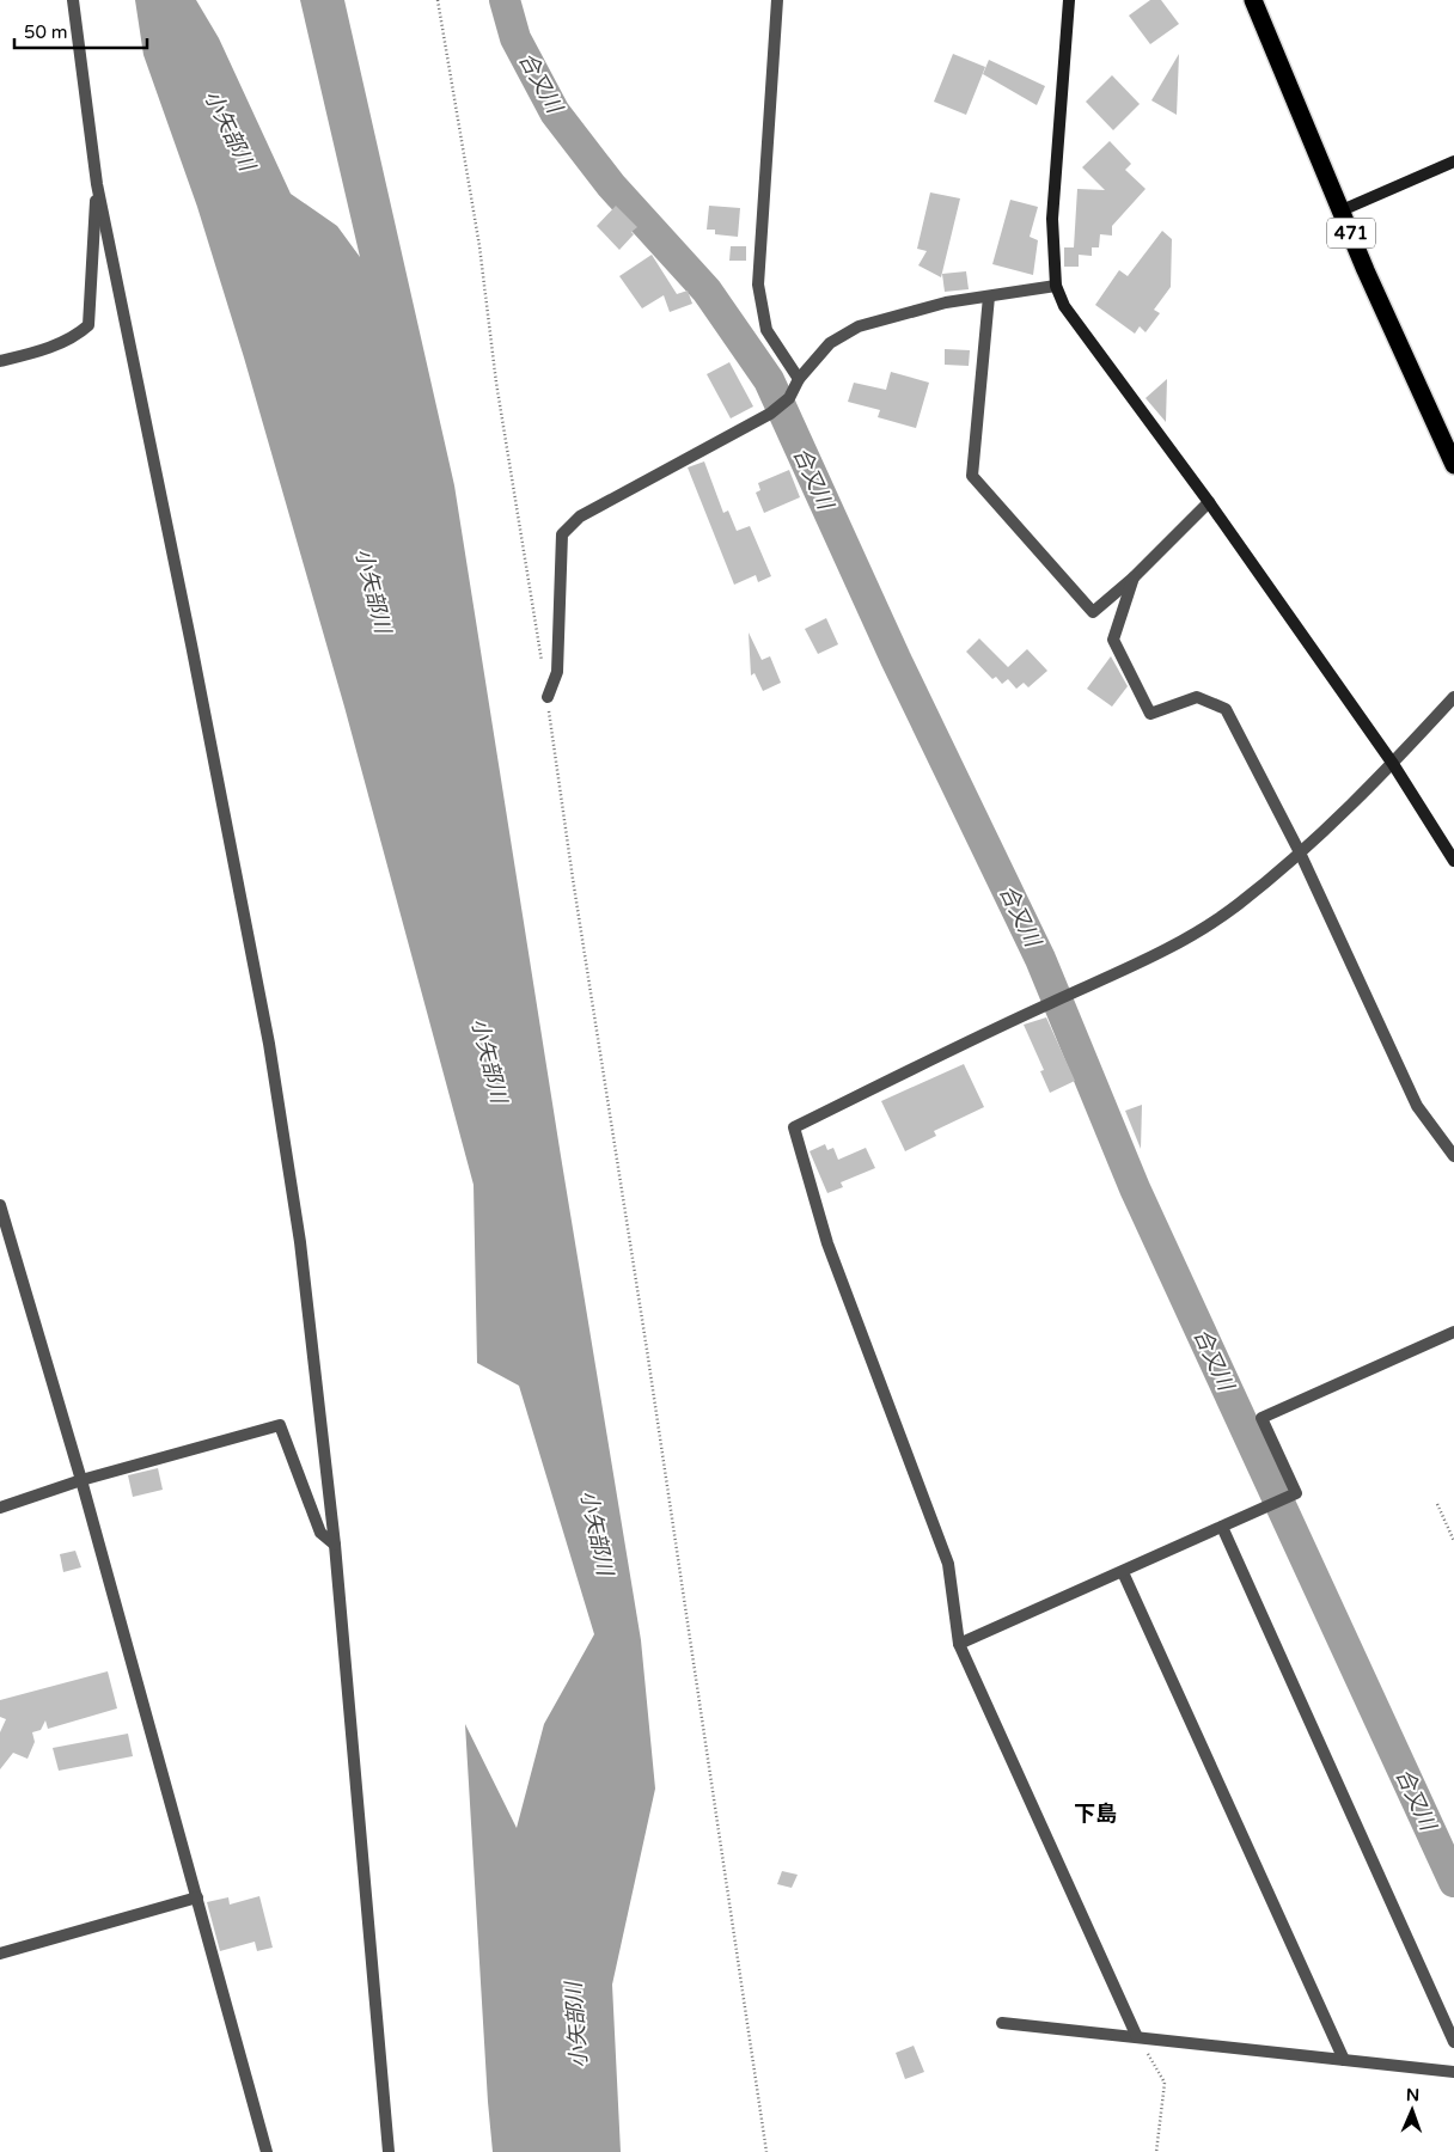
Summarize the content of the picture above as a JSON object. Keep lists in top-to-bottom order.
{
  "streets": {
    "highway": ["471"]
  },
  "districts": ["下島"],
  "water": ["合又川", "小矢部川"],
  "scale_bar": "50 m",
  "north": "top"
}
